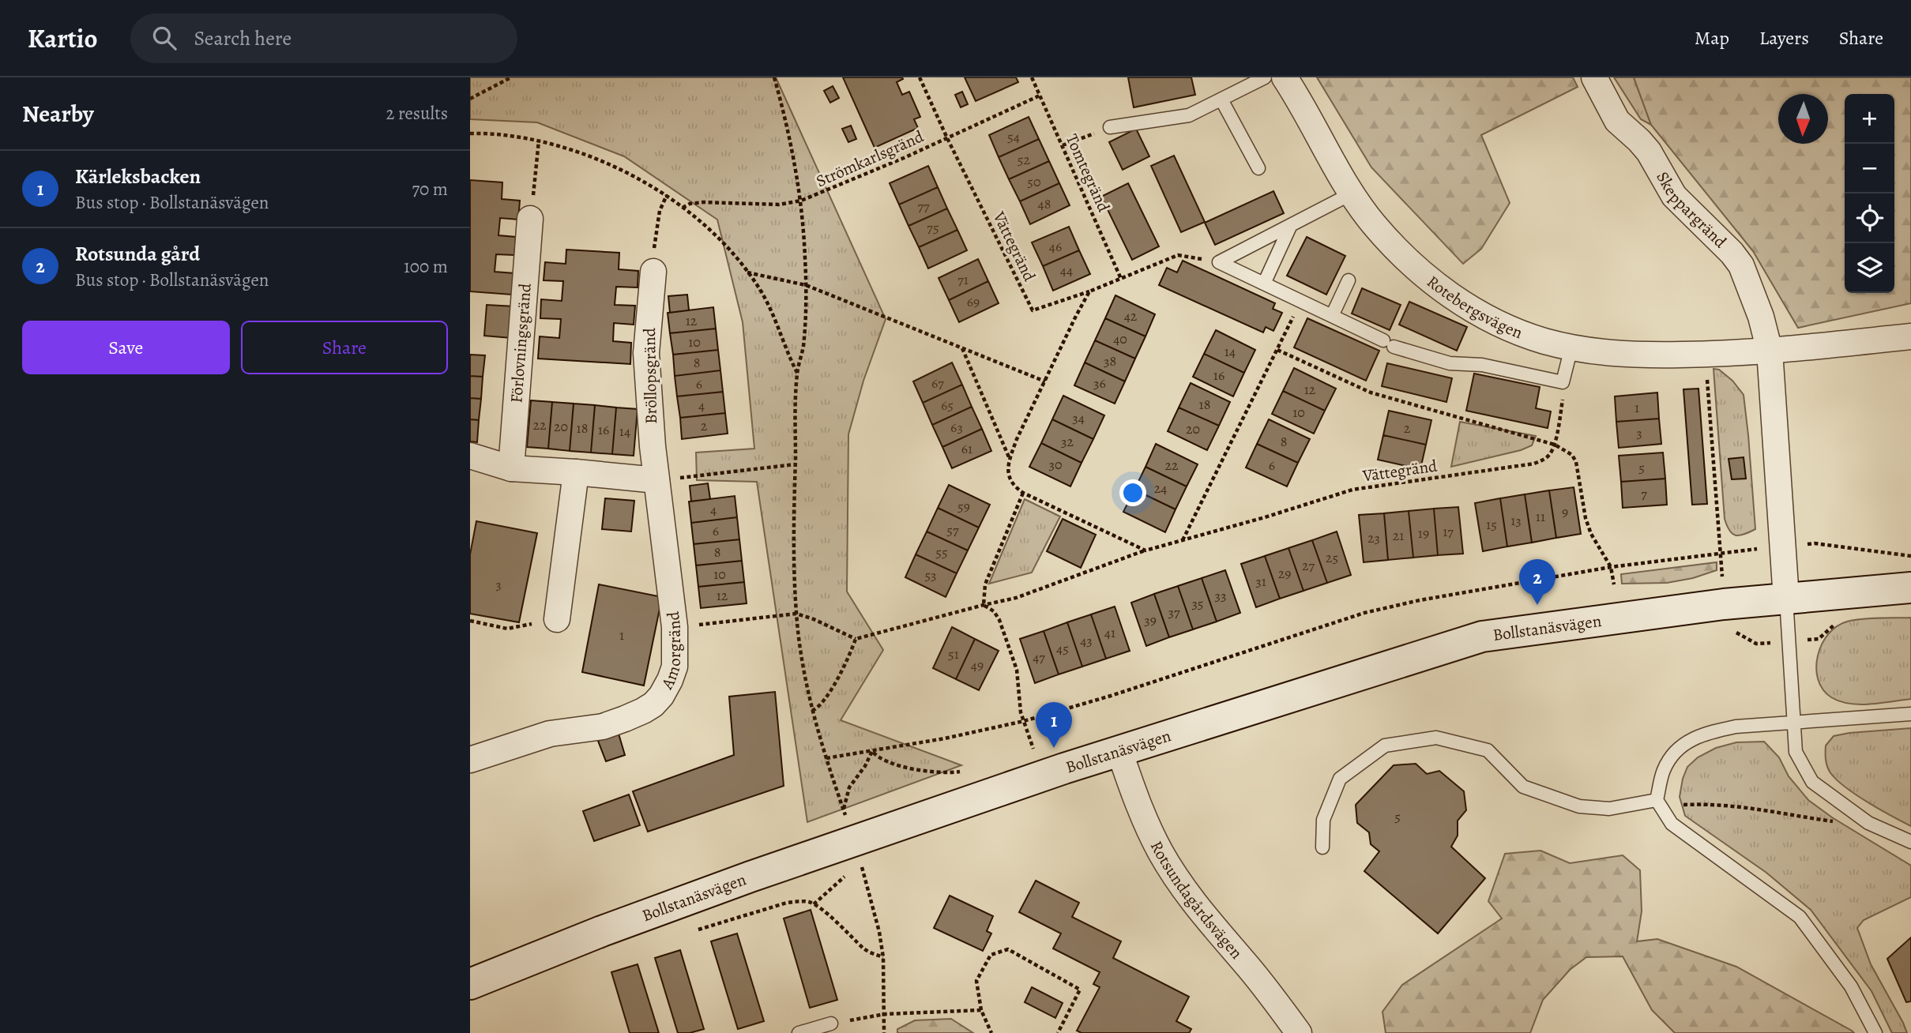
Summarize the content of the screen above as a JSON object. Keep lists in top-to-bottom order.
{
  "streets": {
    "street": [
      "Skeppargränd",
      "Rotebergsvägen",
      "Förlovningsgränd",
      "Bröllopsgränd",
      "Bollstanäsvägen",
      "Amorgränd",
      "Rotsundagårdsvägen"
    ],
    "path": ["Strömkarlsgränd", "Tomtegränd", "Vättegränd"]
  },
  "crossings": [
    ["Strömkarlsgränd", "Tomtegränd"],
    ["Strömkarlsgränd", "Vättegränd"],
    ["Tomtegränd", "Vättegränd"],
    ["Skeppargränd", "Rotebergsvägen"],
    ["Bröllopsgränd", "Amorgränd"],
    ["Bollstanäsvägen", "Rotsundagårdsvägen"]
  ],
  "house_numbers": [
    "54",
    "52",
    "50",
    "48",
    "77",
    "75",
    "46",
    "44",
    "71",
    "69",
    "42",
    "12",
    "40",
    "10",
    "14",
    "38",
    "8",
    "16",
    "67",
    "36",
    "6",
    "12",
    "18",
    "4",
    "65",
    "1",
    "10",
    "34",
    "22",
    "2",
    "20",
    "63",
    "18",
    "2",
    "20",
    "16",
    "14",
    "3",
    "32",
    "8",
    "61",
    "30",
    "22",
    "6",
    "5",
    "24",
    "7",
    "59",
    "4",
    "9",
    "11",
    "13",
    "15",
    "57",
    "6",
    "17",
    "19",
    "21",
    "23",
    "8",
    "55",
    "25",
    "27",
    "29",
    "10",
    "53",
    "31",
    "3",
    "12",
    "33",
    "35",
    "37",
    "39",
    "41",
    "1",
    "43",
    "45",
    "51",
    "47",
    "49",
    "5"
  ],
  "north": "bottom",
  "page": {
    "header": "Kartio",
    "search": "Search here",
    "nav": ["Map", "Layers", "Share"],
    "heading": ["Nearby", "2 results"],
    "map_buttons": ["+", "−"],
    "list": [
      {
        "mark": "1",
        "name": "Kärleksbacken",
        "note": "Bus stop · Bollstanäsvägen",
        "value": "70 m"
      },
      {
        "mark": "2",
        "name": "Rotsunda gård",
        "note": "Bus stop · Bollstanäsvägen",
        "value": "100 m"
      }
    ],
    "buttons": ["Save", "Share"],
    "pins": ["2", "1"]
  }
}
